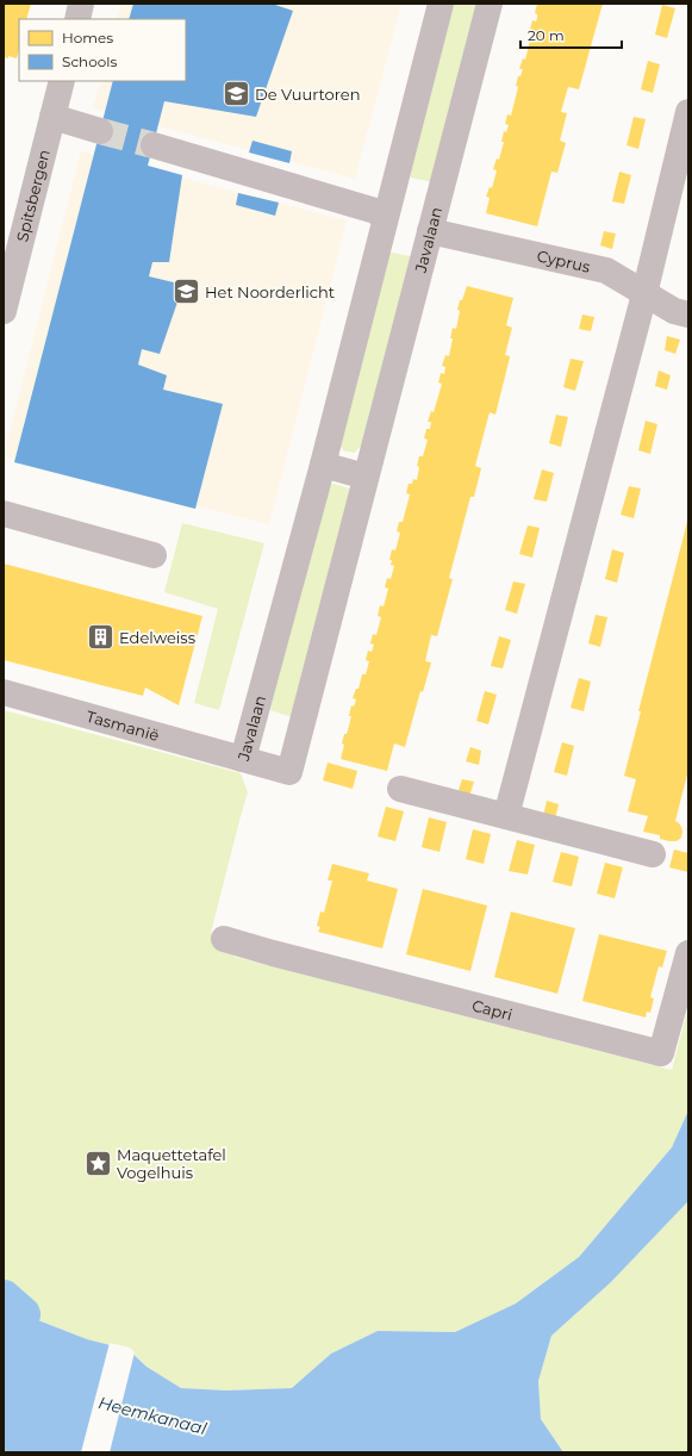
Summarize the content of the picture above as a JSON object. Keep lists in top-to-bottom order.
{
  "streets": {
    "street": [
      "Spitsbergen",
      "Javalaan",
      "Cyprus",
      "Tasmanië",
      "Capri"
    ]
  },
  "crossings": [
    ["Javalaan", "Cyprus"],
    ["Javalaan", "Tasmanië"]
  ],
  "water": ["Heemkanaal"],
  "places": {
    "school or university": ["De Vuurtoren", "Het Noorderlicht"],
    "building": ["Edelweiss"],
    "place": ["Maquettetafel Vogelhuis"]
  },
  "legend": ["Homes", "Schools"],
  "scale_bar": "20 m"
}
